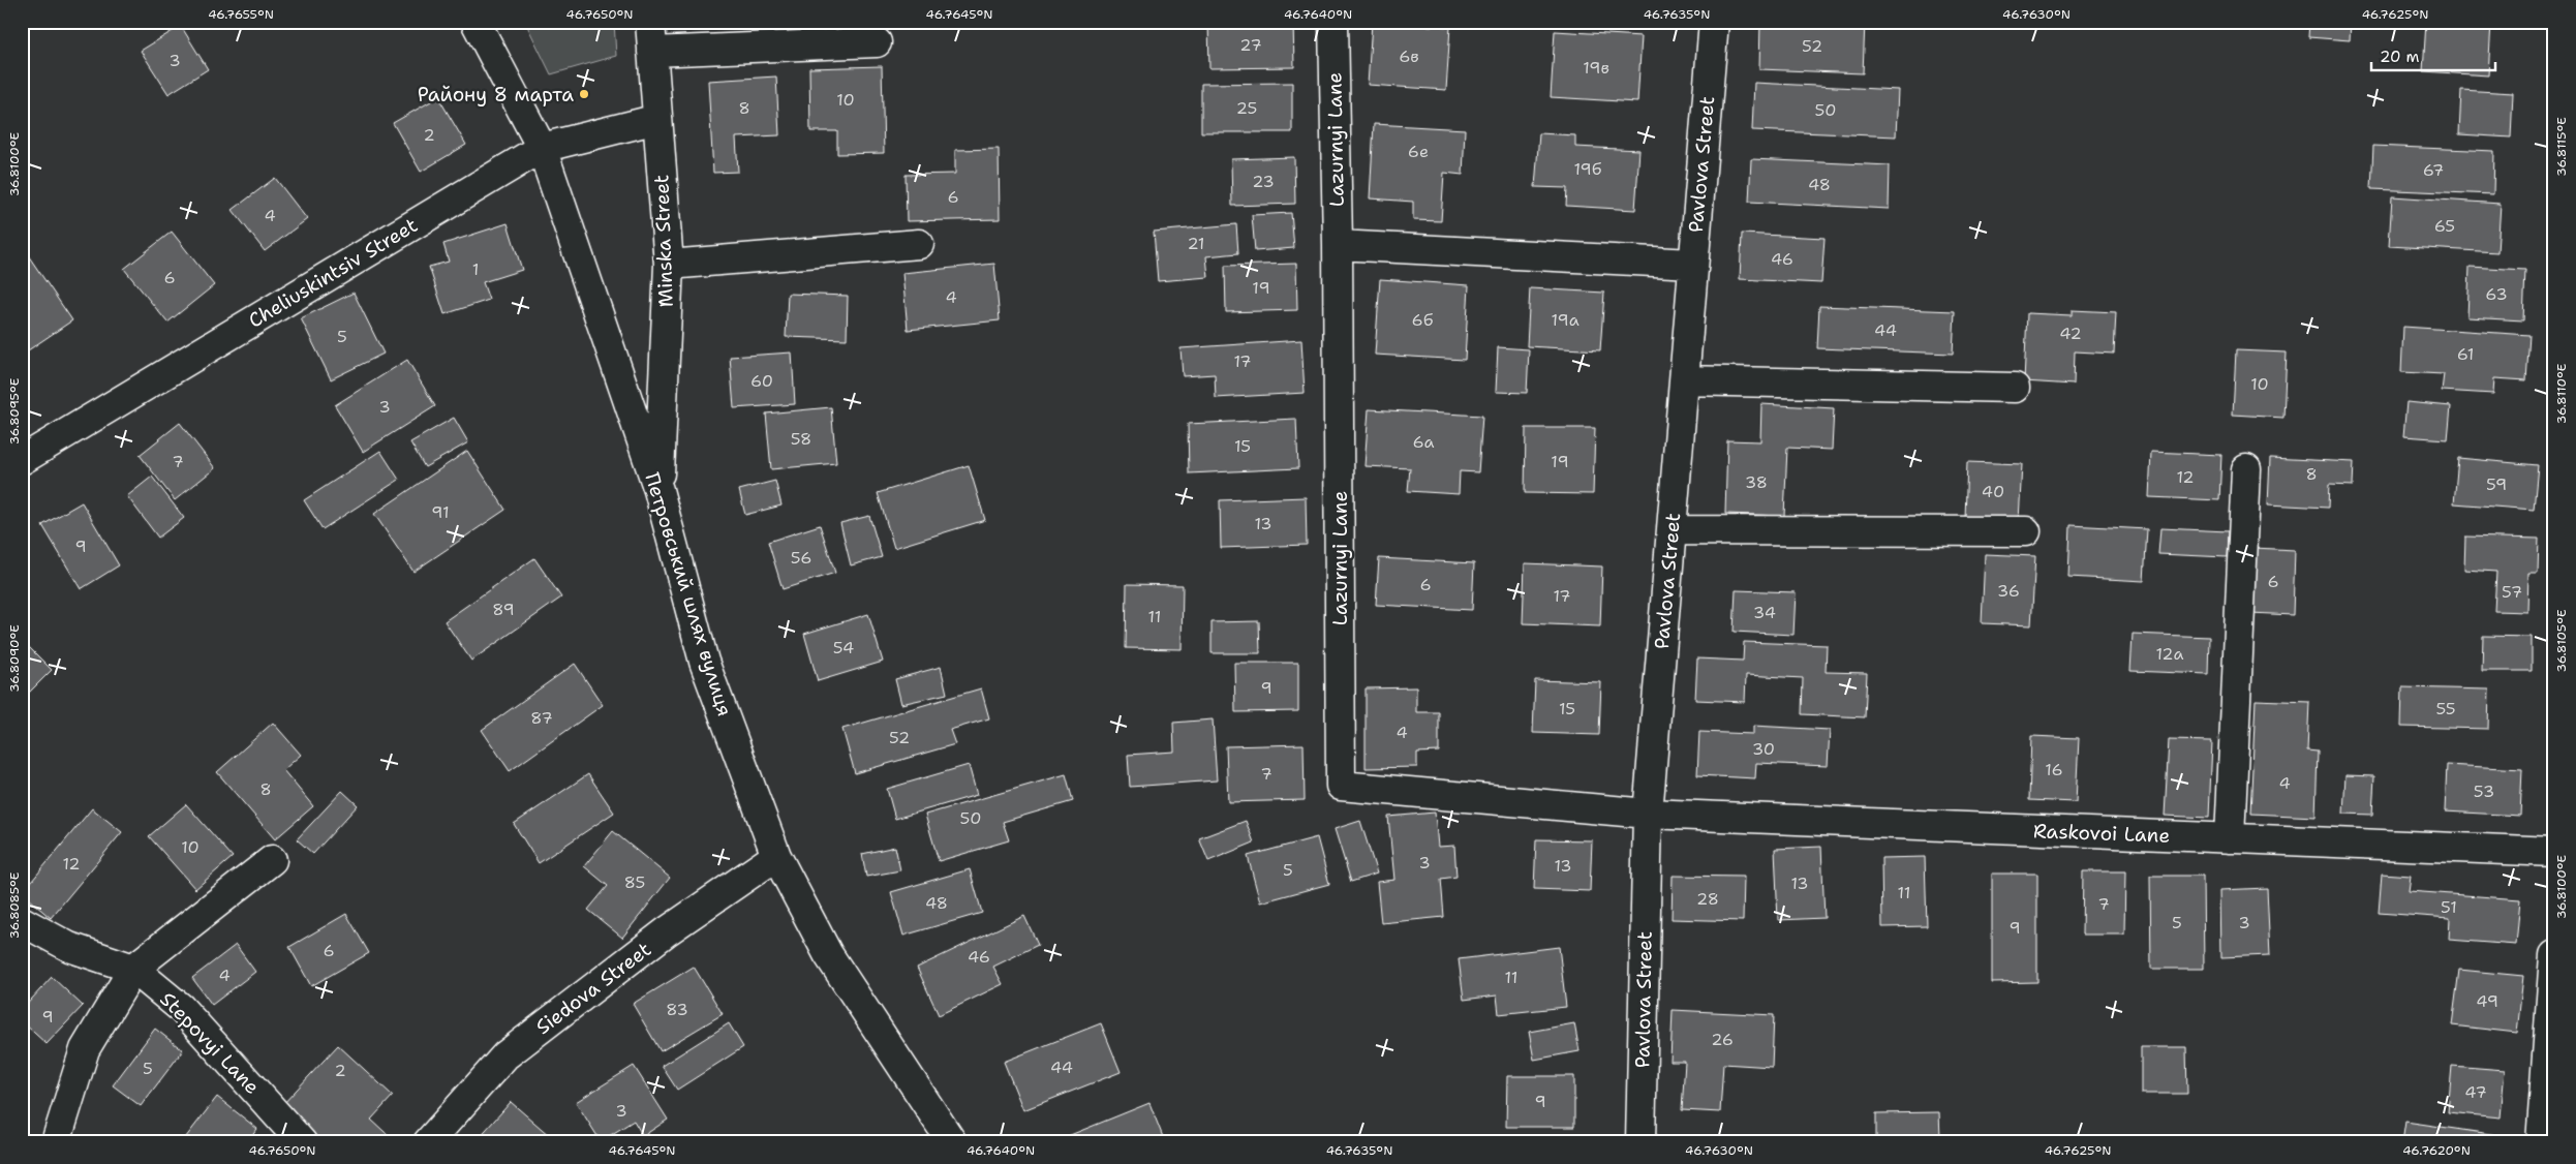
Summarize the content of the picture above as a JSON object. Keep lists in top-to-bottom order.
{
  "streets": {
    "street": [
      "Lazurnyi Lane",
      "Pavlova Street",
      "Minska Street",
      "Cheliuskintsiv Street",
      "Петровський шлях вулиця",
      "Raskovoi Lane",
      "Siedova Street",
      "Stepovyi Lane"
    ]
  },
  "crossings": [
    ["Lazurnyi Lane", "Pavlova Street"],
    ["Lazurnyi Lane", "Raskovoi Lane"],
    ["Pavlova Street", "Raskovoi Lane"],
    ["Minska Street", "Cheliuskintsiv Street"],
    ["Minska Street", "Петровський шлях вулиця"],
    ["Cheliuskintsiv Street", "Петровський шлях вулиця"],
    ["Петровський шлях вулиця", "Siedova Street"]
  ],
  "places": ["Району 8 марта"],
  "house_numbers": [
    "27",
    "52",
    "6в",
    "3",
    "19в",
    "10",
    "8",
    "25",
    "50",
    "2",
    "6е",
    "19б",
    "67",
    "23",
    "48",
    "6",
    "4",
    "65",
    "21",
    "46",
    "1",
    "6",
    "19",
    "63",
    "4",
    "6б",
    "19а",
    "44",
    "42",
    "5",
    "61",
    "17",
    "60",
    "10",
    "3",
    "58",
    "6а",
    "15",
    "7",
    "19",
    "8",
    "12",
    "38",
    "59",
    "40",
    "91",
    "13",
    "9",
    "56",
    "6",
    "6",
    "36",
    "57",
    "17",
    "89",
    "34",
    "11",
    "54",
    "12а",
    "9",
    "15",
    "55",
    "87",
    "4",
    "52",
    "30",
    "16",
    "7",
    "4",
    "8",
    "53",
    "50",
    "10",
    "3",
    "12",
    "13",
    "5",
    "85",
    "13",
    "11",
    "28",
    "48",
    "7",
    "51",
    "5",
    "3",
    "9",
    "6",
    "46",
    "4",
    "11",
    "49",
    "83",
    "9",
    "26",
    "44",
    "5",
    "2",
    "47",
    "9",
    "3"
  ],
  "scale_bar": "20 m",
  "coordinates": [
    "46.7655°N",
    "46.7650°N",
    "46.7645°N",
    "46.7640°N",
    "46.7635°N",
    "46.7630°N",
    "46.7625°N",
    "36.8115°E",
    "36.8100°E",
    "36.8110°E",
    "36.8095°E",
    "36.8105°E",
    "36.8090°E",
    "36.8085°E",
    "46.7620°N"
  ]
}
